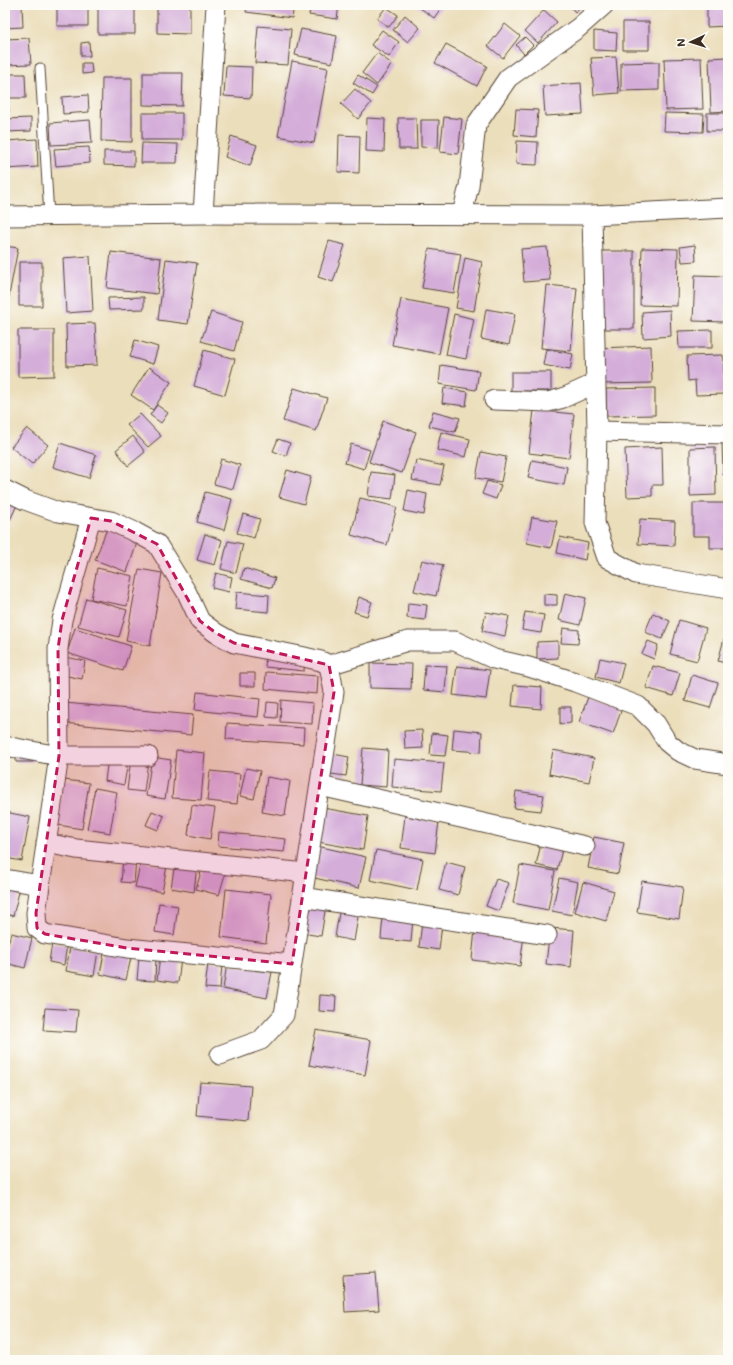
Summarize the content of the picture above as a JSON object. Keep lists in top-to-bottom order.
{
  "north": "left"
}
